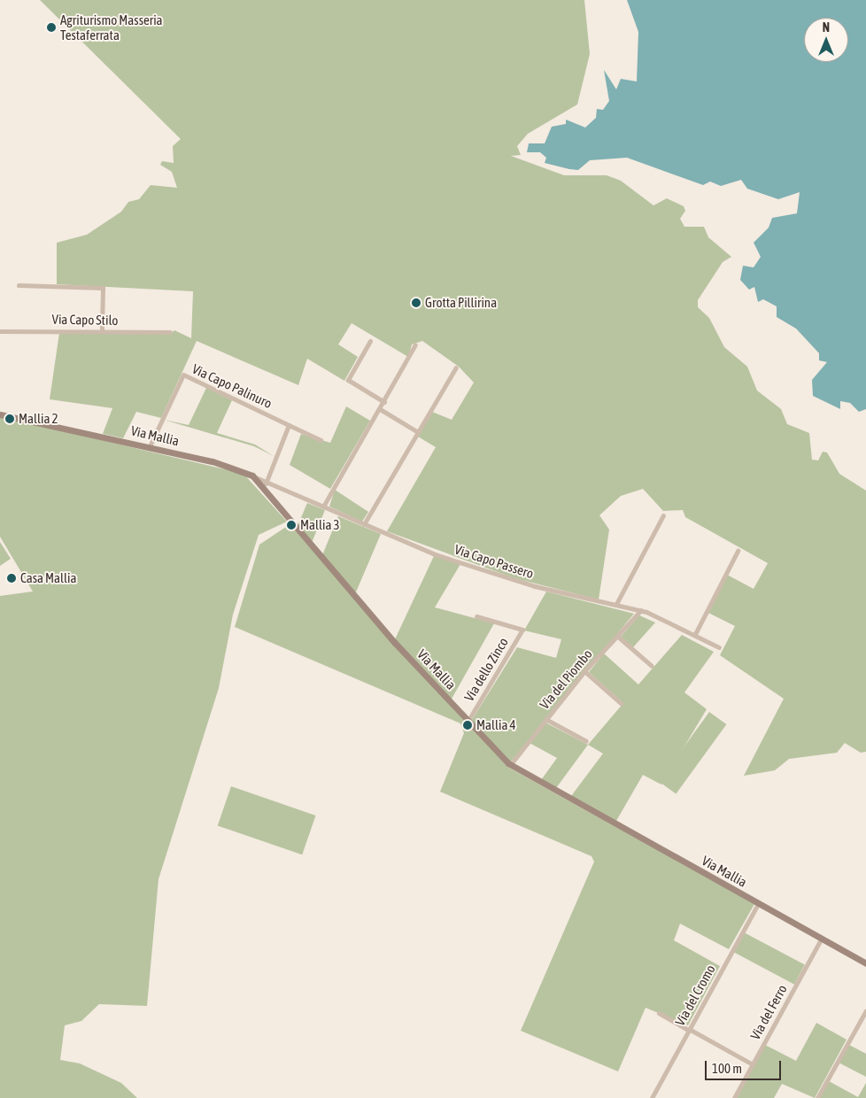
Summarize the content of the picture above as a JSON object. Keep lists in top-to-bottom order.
{
  "streets": {
    "street": [
      "Via Capo Stilo",
      "Via Capo Palinuro",
      "Via Mallia",
      "Via Capo Passero",
      "Via dello Zinco",
      "Via del Piombo",
      "Via del Cromo",
      "Via del Ferro"
    ]
  },
  "crossings": [
    ["Via Capo Palinuro", "Via Mallia"],
    ["Via Mallia", "Via Capo Passero"],
    ["Via Mallia", "Via dello Zinco"],
    ["Via Mallia", "Via del Piombo"],
    ["Via Mallia", "Via del Cromo"],
    ["Via Mallia", "Via del Ferro"],
    ["Via Capo Passero", "Via del Piombo"]
  ],
  "places": [
    "Agriturismo Masseria Testaferrata",
    "Grotta Pillirina",
    "Mallia 2",
    "Mallia 3",
    "Casa Mallia",
    "Mallia 4"
  ],
  "scale_bar": "100 m",
  "north": "top"
}
